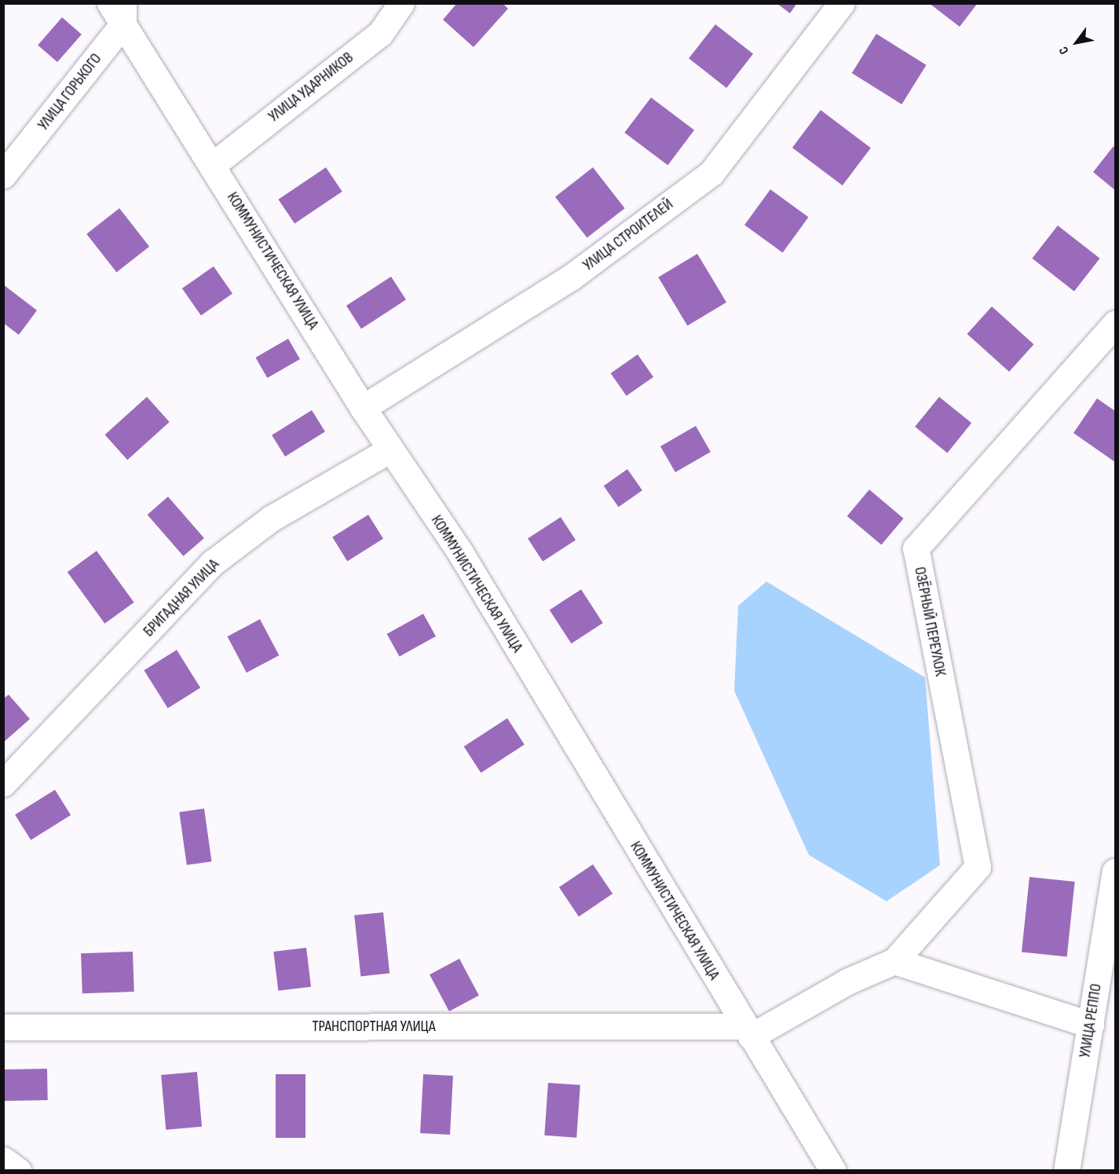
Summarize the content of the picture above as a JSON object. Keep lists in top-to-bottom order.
{
  "streets": {
    "street": [
      "УЛИЦА УДАРНИКОВ",
      "УЛИЦА ГОРЬКОГО",
      "УЛИЦА СТРОИТЕЛЕЙ",
      "КОММУНИСТИЧЕСКАЯ УЛИЦА",
      "БРИГАДНАЯ УЛИЦА",
      "ОЗЁРНЫЙ ПЕРЕУЛОК",
      "УЛИЦА РЕППО",
      "ТРАНСПОРТНАЯ УЛИЦА"
    ]
  },
  "crossings": [
    ["УЛИЦА УДАРНИКОВ", "КОММУНИСТИЧЕСКАЯ УЛИЦА"],
    ["УЛИЦА ГОРЬКОГО", "КОММУНИСТИЧЕСКАЯ УЛИЦА"],
    ["УЛИЦА СТРОИТЕЛЕЙ", "КОММУНИСТИЧЕСКАЯ УЛИЦА"],
    ["КОММУНИСТИЧЕСКАЯ УЛИЦА", "БРИГАДНАЯ УЛИЦА"],
    ["КОММУНИСТИЧЕСКАЯ УЛИЦА", "ТРАНСПОРТНАЯ УЛИЦА"]
  ],
  "north": "bottom left"
}
